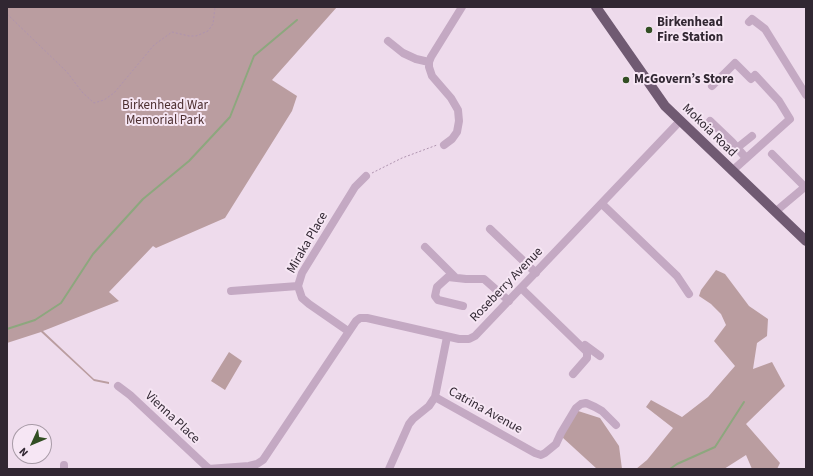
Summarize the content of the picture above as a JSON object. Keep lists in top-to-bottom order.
{
  "streets": {
    "main road": ["Mokoia Road"],
    "street": [
      "Miraka Place",
      "Roseberry Avenue",
      "Catrina Avenue",
      "Vienna Place"
    ]
  },
  "crossings": [
    ["Mokoia Road", "Roseberry Avenue"],
    ["Miraka Place", "Roseberry Avenue"],
    ["Roseberry Avenue", "Catrina Avenue"],
    ["Roseberry Avenue", "Vienna Place"]
  ],
  "parks": ["Birkenhead War Memorial Park"],
  "places": ["Birkenhead Fire Station", "McGovern’s Store"],
  "north": "bottom left"
}
